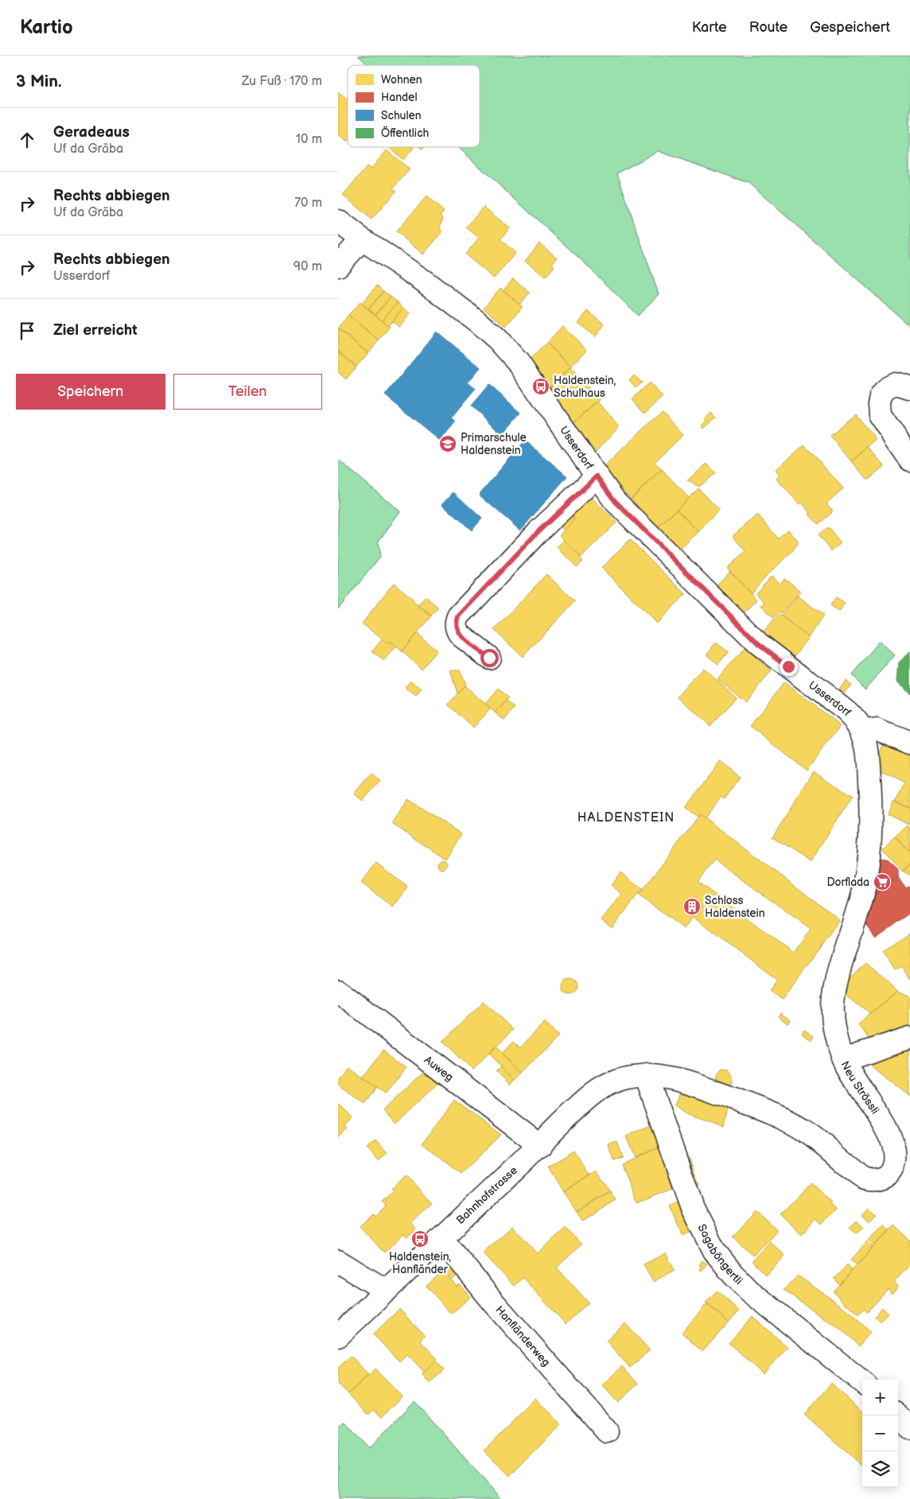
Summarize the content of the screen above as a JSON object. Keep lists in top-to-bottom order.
{
  "streets": {
    "street": [
      "Usserdorf",
      "Auweg",
      "Neu Strössli",
      "Bahnhofstrasse",
      "Sagaböngertli",
      "Hanfländerweg"
    ]
  },
  "crossings": [
    ["Usserdorf", "Neu Strössli"],
    ["Auweg", "Bahnhofstrasse"],
    ["Neu Strössli", "Bahnhofstrasse"],
    ["Neu Strössli", "Sagaböngertli"],
    ["Bahnhofstrasse", "Sagaböngertli"],
    ["Bahnhofstrasse", "Hanfländerweg"]
  ],
  "districts": ["HALDENSTEIN"],
  "places": {
    "bus stop": ["Haldenstein, Schulhaus", "Haldenstein, Hanfländer"],
    "school or university": ["Primarschule Haldenstein"],
    "supermarket": ["Dorflada"],
    "building": ["Schloss Haldenstein"]
  },
  "legend": [
    "Wohnen",
    "Handel",
    "Schulen",
    "Öffentlich"
  ],
  "page": {
    "header": "Kartio",
    "nav": ["Karte", "Route", "Gespeichert"],
    "heading": ["3 Min.", "Zu Fuß · 170 m"],
    "list": [
      ["Geradeaus", "Uf da Gräba", "10 m"],
      ["Rechts abbiegen", "Uf da Gräba", "70 m"],
      ["Rechts abbiegen", "Usserdorf", "90 m"],
      "Ziel erreicht"
    ],
    "buttons": ["Speichern", "Teilen"],
    "map_buttons": ["+", "−"]
  }
}
